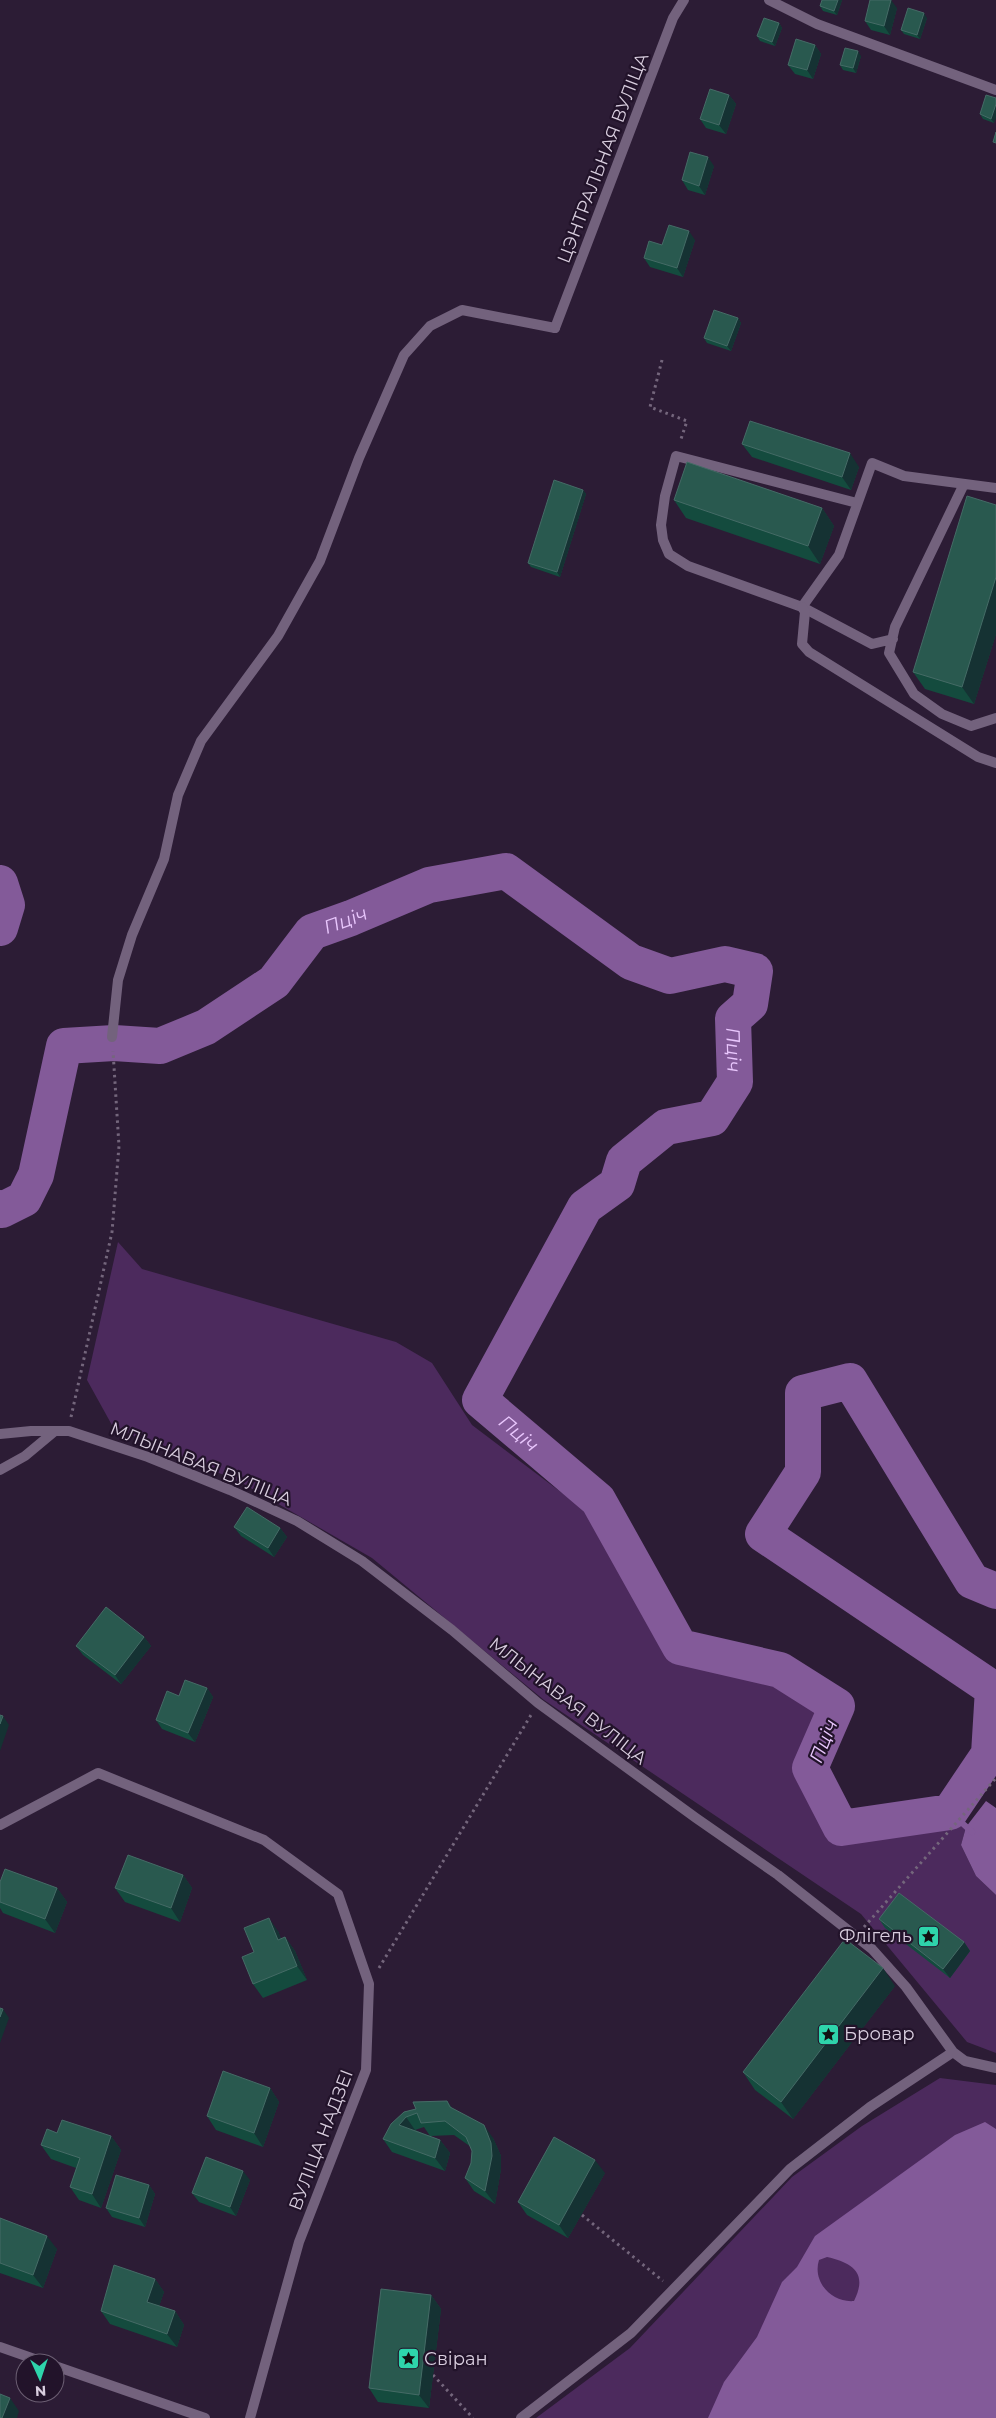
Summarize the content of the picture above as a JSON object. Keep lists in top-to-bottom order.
{
  "streets": {
    "street": ["ЦЭНТРАЛЬНАЯ ВУЛІЦА", "МЛЫНАВАЯ ВУЛІЦА", "ВУЛІЦА НАДЗЕІ"]
  },
  "water": ["Пціч"],
  "places": {
    "place": ["Флігель", "Бровар", "Свіран"]
  },
  "north": "bottom"
}
